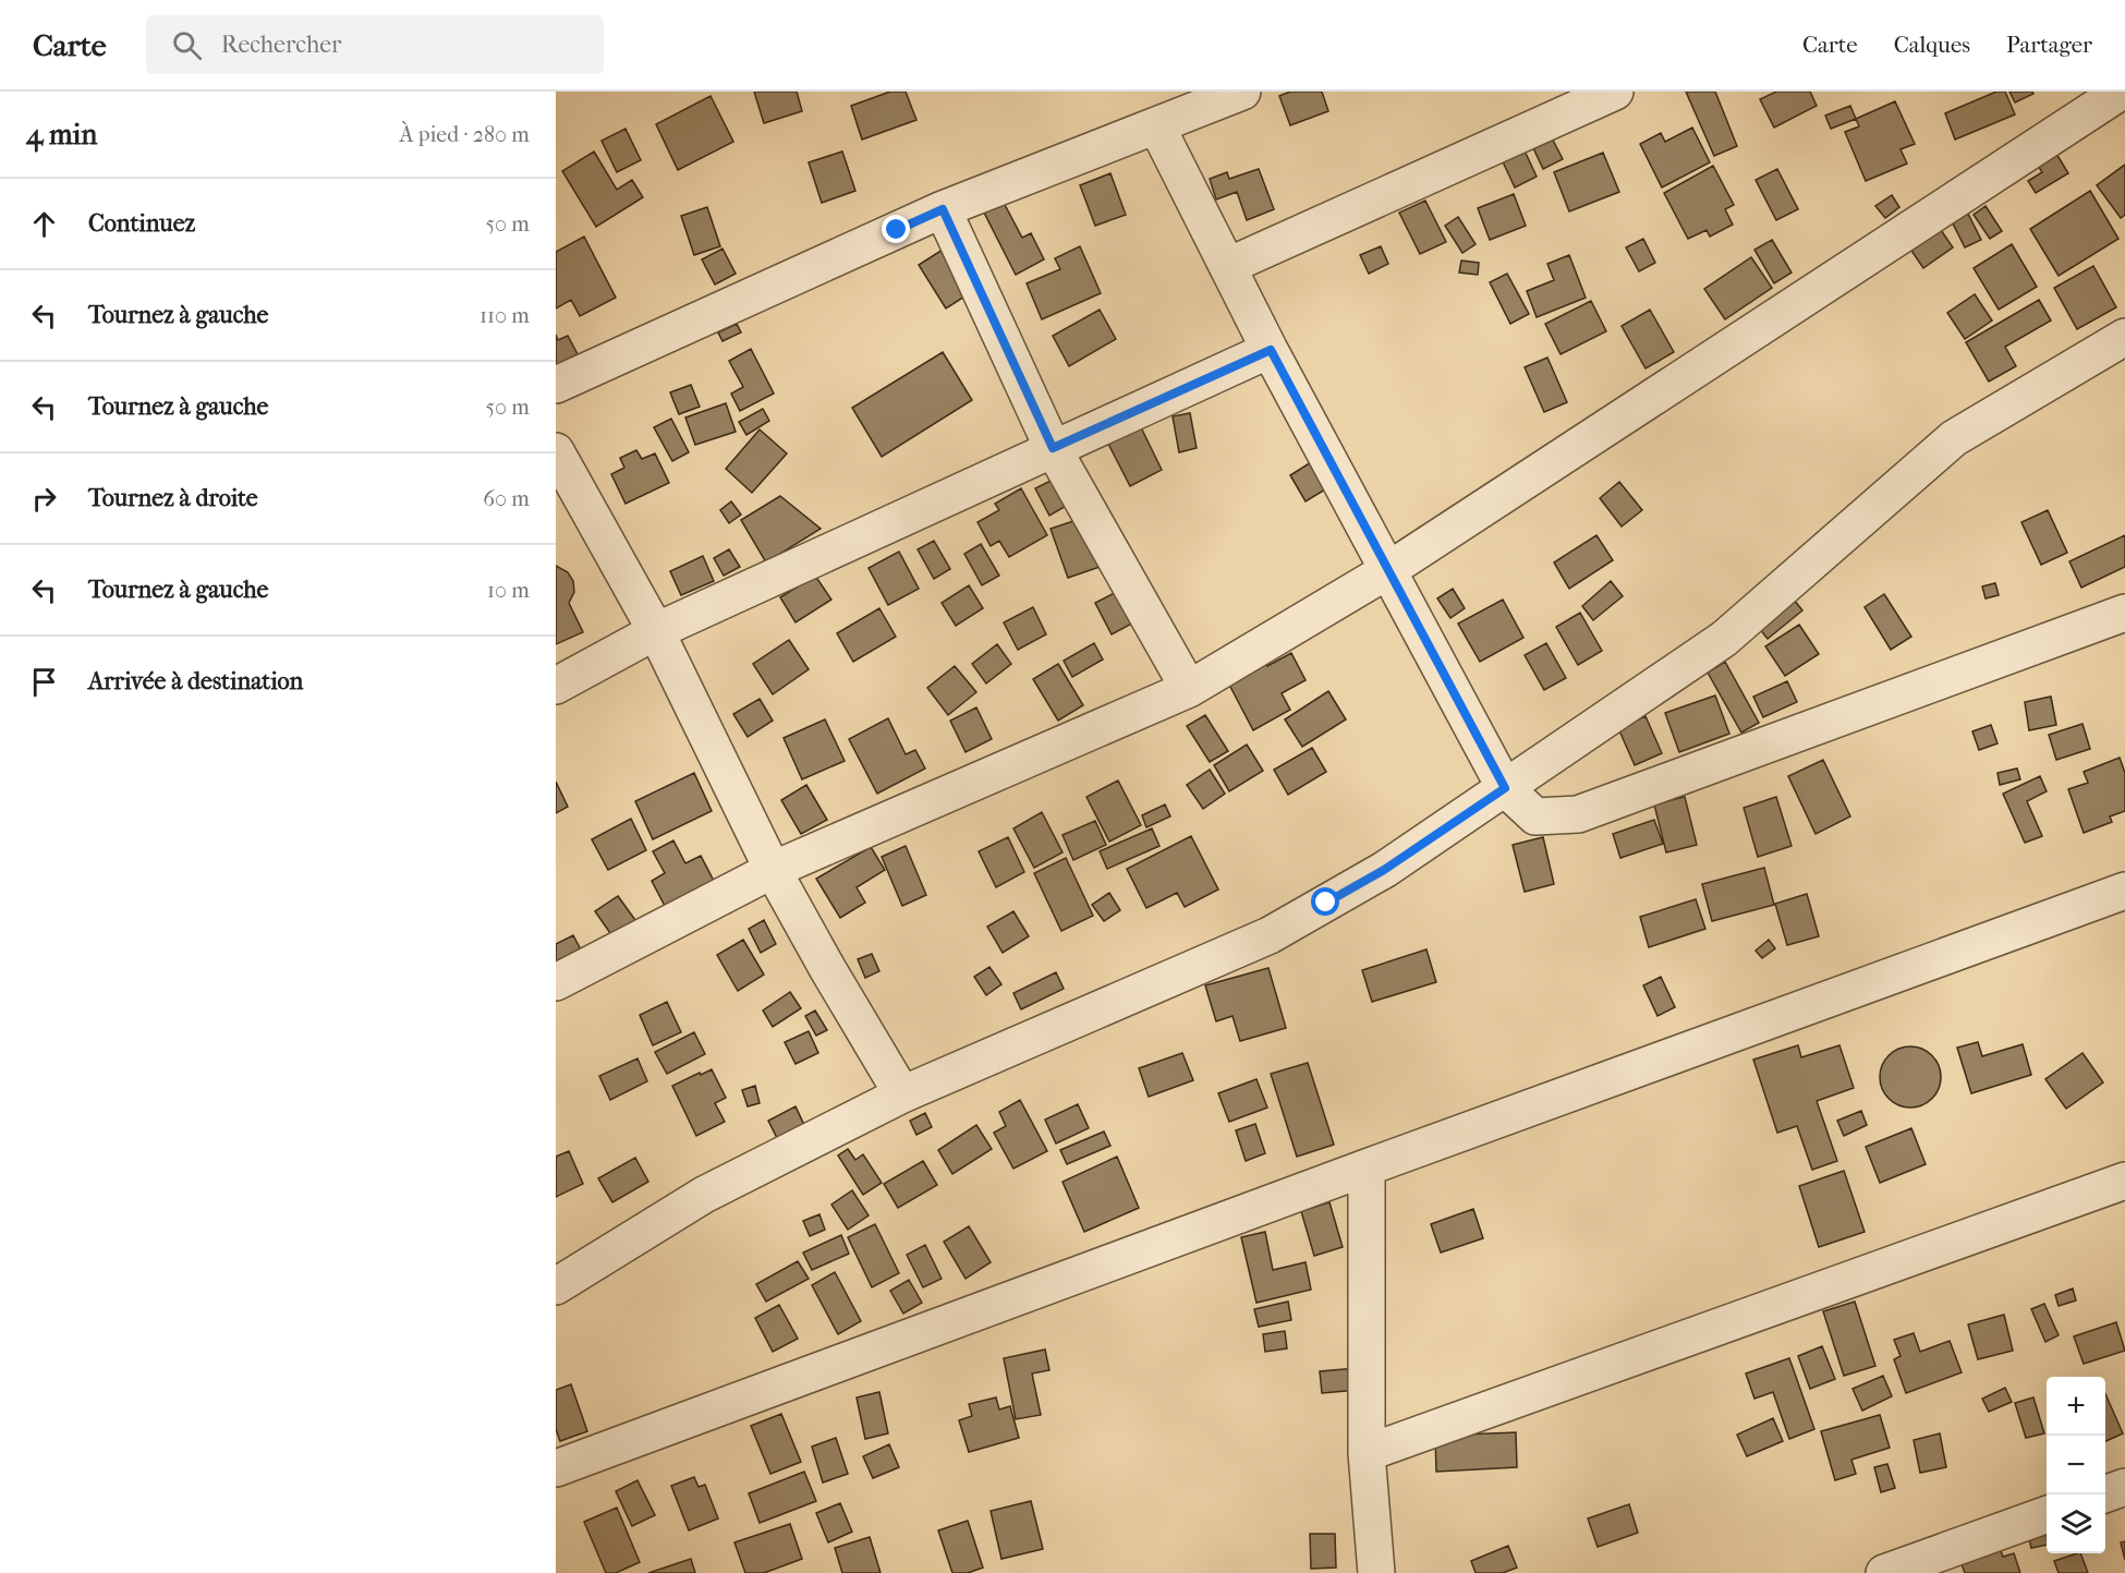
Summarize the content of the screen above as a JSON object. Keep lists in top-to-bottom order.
{
  "page": {
    "header": "Carte",
    "search": "Rechercher",
    "nav": ["Carte", "Calques", "Partager"],
    "heading": ["4 min", "À pied · 280 m"],
    "list": [
      ["Continuez", "50 m"],
      ["Tournez à gauche", "110 m"],
      ["Tournez à gauche", "50 m"],
      ["Tournez à droite", "60 m"],
      ["Tournez à gauche", "10 m"],
      "Arrivée à destination"
    ],
    "map_buttons": ["+", "−"]
  }
}
